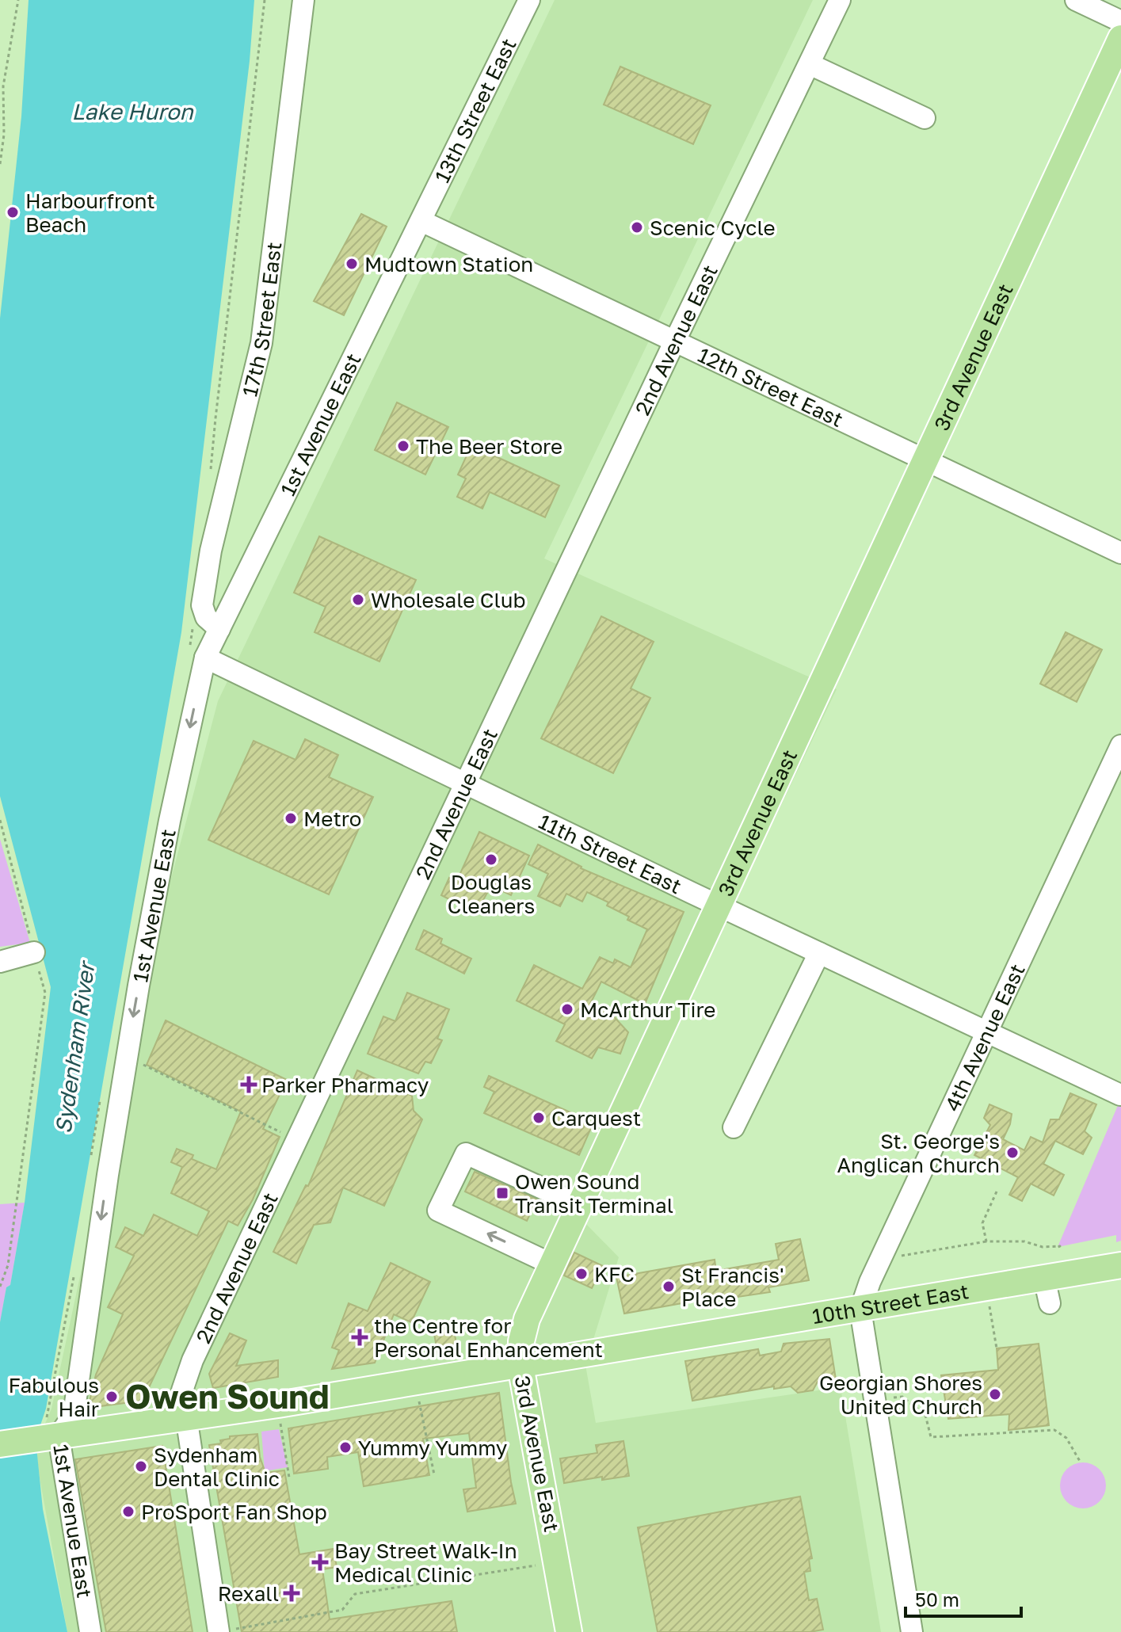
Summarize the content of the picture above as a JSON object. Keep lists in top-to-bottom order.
{
  "streets": {
    "main road": ["3rd Avenue East", "10th Street East"],
    "street": [
      "13th Street East",
      "17th Street East",
      "2nd Avenue East",
      "12th Street East",
      "1st Avenue East",
      "11th Street East",
      "4th Avenue East"
    ]
  },
  "crossings": [
    ["13th Street East", "12th Street East"],
    ["13th Street East", "1st Avenue East"],
    ["17th Street East", "1st Avenue East"],
    ["2nd Avenue East", "12th Street East"],
    ["2nd Avenue East", "11th Street East"],
    ["2nd Avenue East", "10th Street East"],
    ["3rd Avenue East", "12th Street East"],
    ["3rd Avenue East", "11th Street East"],
    ["3rd Avenue East", "10th Street East"],
    ["12th Street East", "1st Avenue East"],
    ["1st Avenue East", "11th Street East"],
    ["1st Avenue East", "10th Street East"],
    ["11th Street East", "4th Avenue East"],
    ["4th Avenue East", "10th Street East"]
  ],
  "one_way": ["1st Avenue East"],
  "districts": ["Owen Sound"],
  "water": ["Lake Huron", "Sydenham River"],
  "places": {
    "other": [
      "Harbourfront Beach",
      "Scenic Cycle",
      "Mudtown Station",
      "The Beer Store",
      "Wholesale Club",
      "Metro",
      "Douglas Cleaners",
      "McArthur Tire",
      "Carquest",
      "St. George's Anglican Church",
      "KFC",
      "St Francis' Place",
      "Georgian Shores United Church",
      "Fabulous Hair",
      "Yummy Yummy",
      "Sydenham Dental Clinic",
      "ProSport Fan Shop"
    ],
    "health": [
      "Parker Pharmacy",
      "the Centre for Personal Enhancement",
      "Bay Street Walk-In Medical Clinic",
      "Rexall"
    ],
    "transit": ["Owen Sound Transit Terminal"]
  },
  "scale_bar": "50 m"
}
